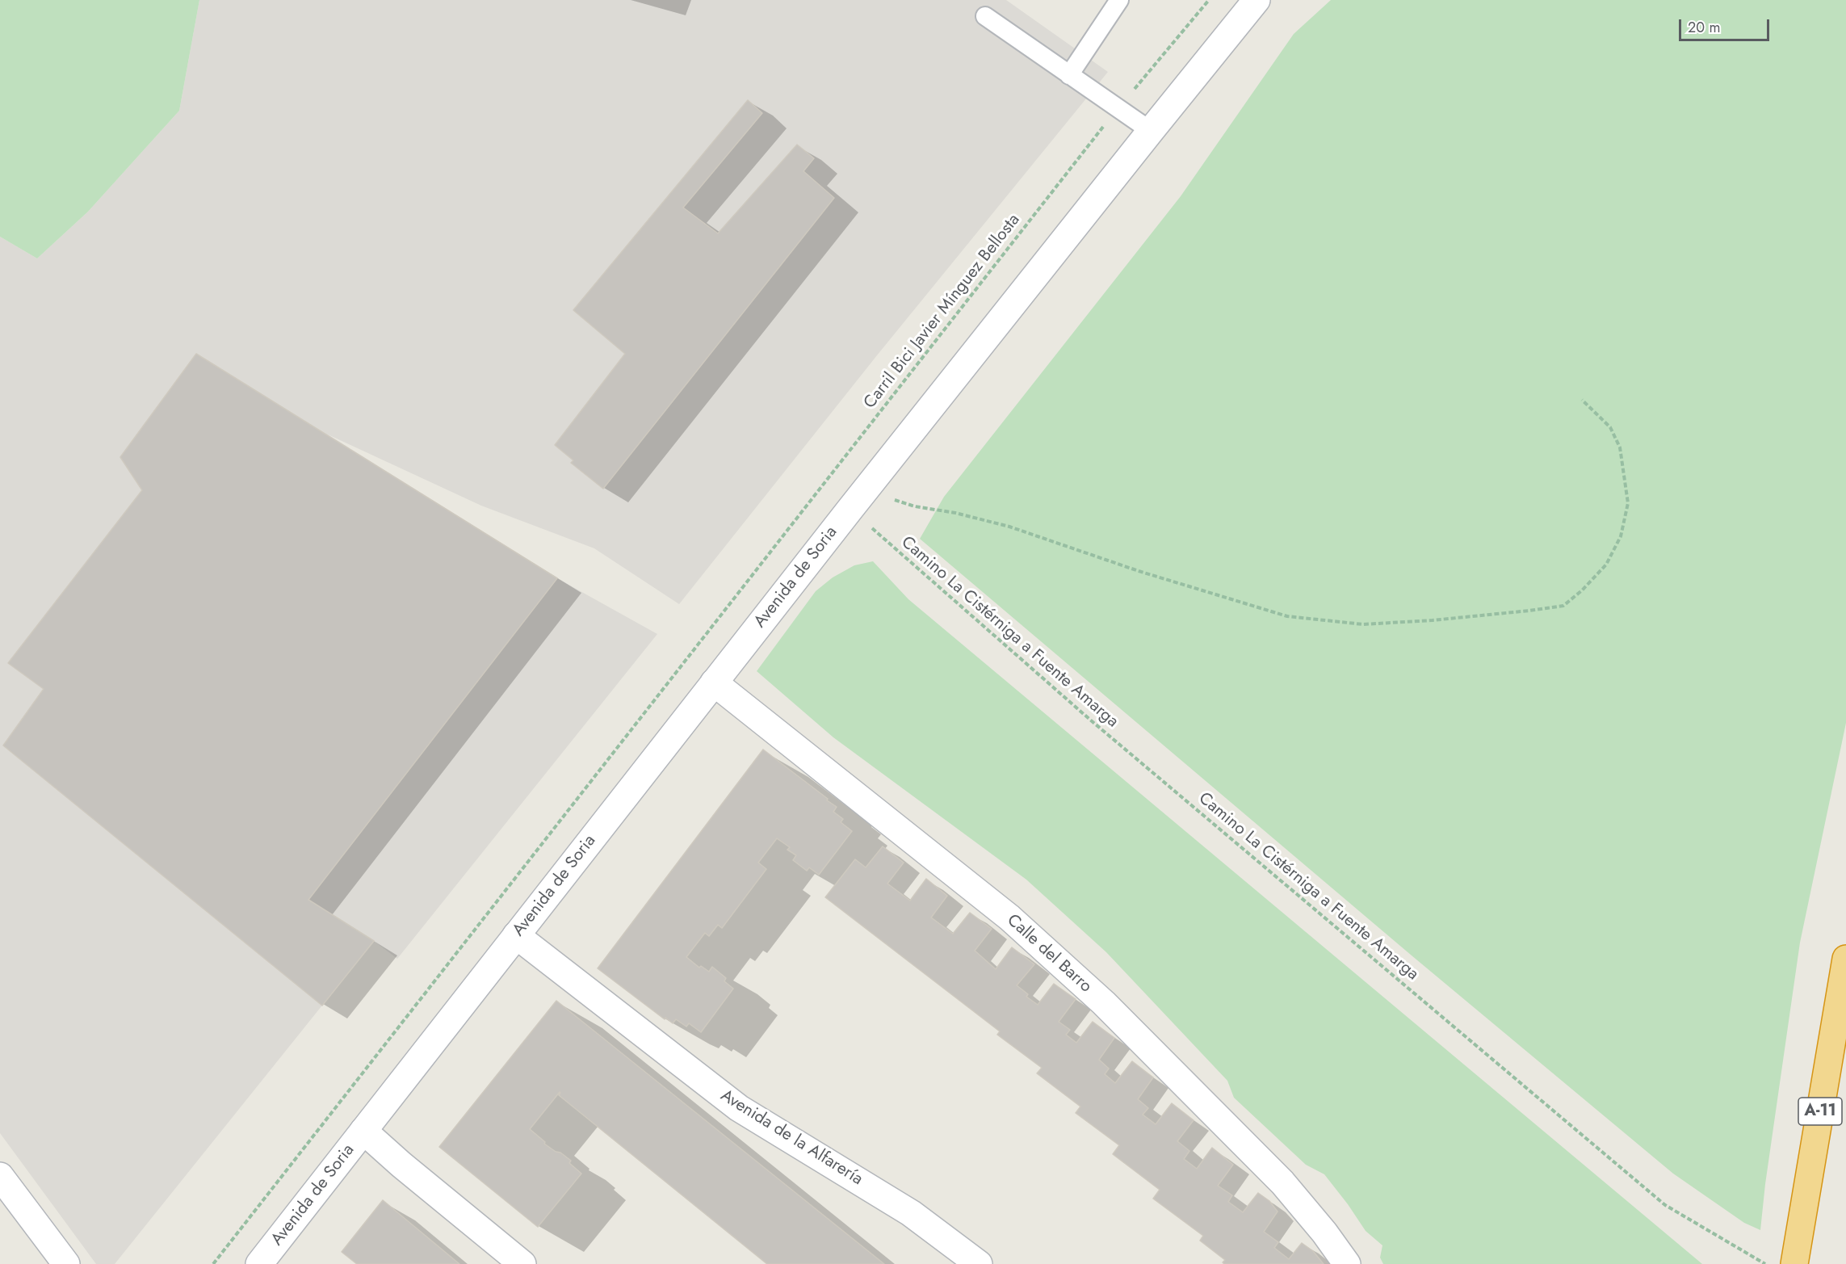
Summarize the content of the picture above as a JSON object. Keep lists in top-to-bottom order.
{
  "streets": {
    "highway": ["A-11"],
    "street": ["Avenida de Soria", "Calle del Barro", "Avenida de la Alfarería"],
    "path": ["Carril Bici Javier Mínguez Bellosta", "Camino La Cistérniga a Fuente Amarga"]
  },
  "crossings": [
    ["Avenida de Soria", "Camino La Cistérniga a Fuente Amarga"],
    ["Avenida de Soria", "Calle del Barro"],
    ["Avenida de Soria", "Avenida de la Alfarería"]
  ],
  "scale_bar": "20 m"
}
